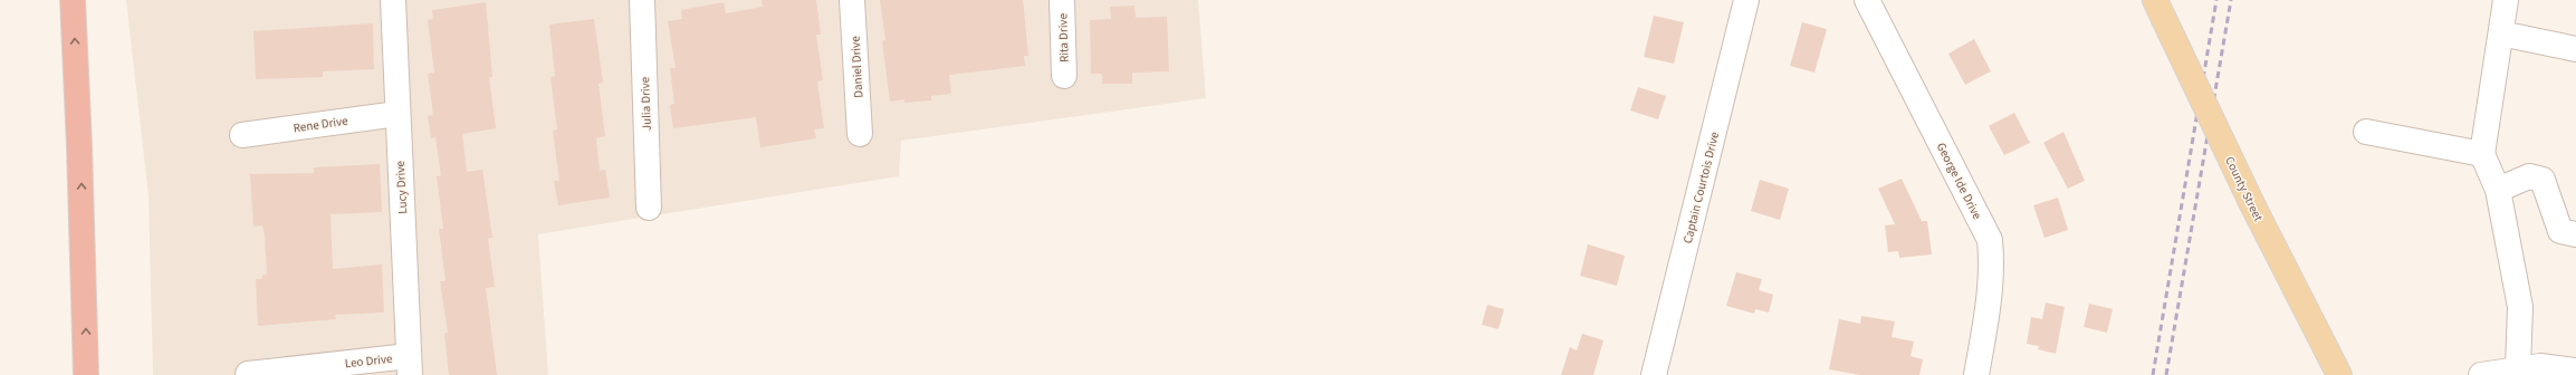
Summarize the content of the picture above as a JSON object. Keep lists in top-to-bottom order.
{
  "streets": {
    "main road": ["County Street"],
    "street": [
      "Rita Drive",
      "Daniel Drive",
      "Julia Drive",
      "Rene Drive",
      "George Ide Drive",
      "Lucy Drive",
      "Captain Courtois Drive",
      "Leo Drive"
    ]
  },
  "crossings": [
    ["Rene Drive", "Lucy Drive"],
    ["Lucy Drive", "Leo Drive"]
  ]
}
